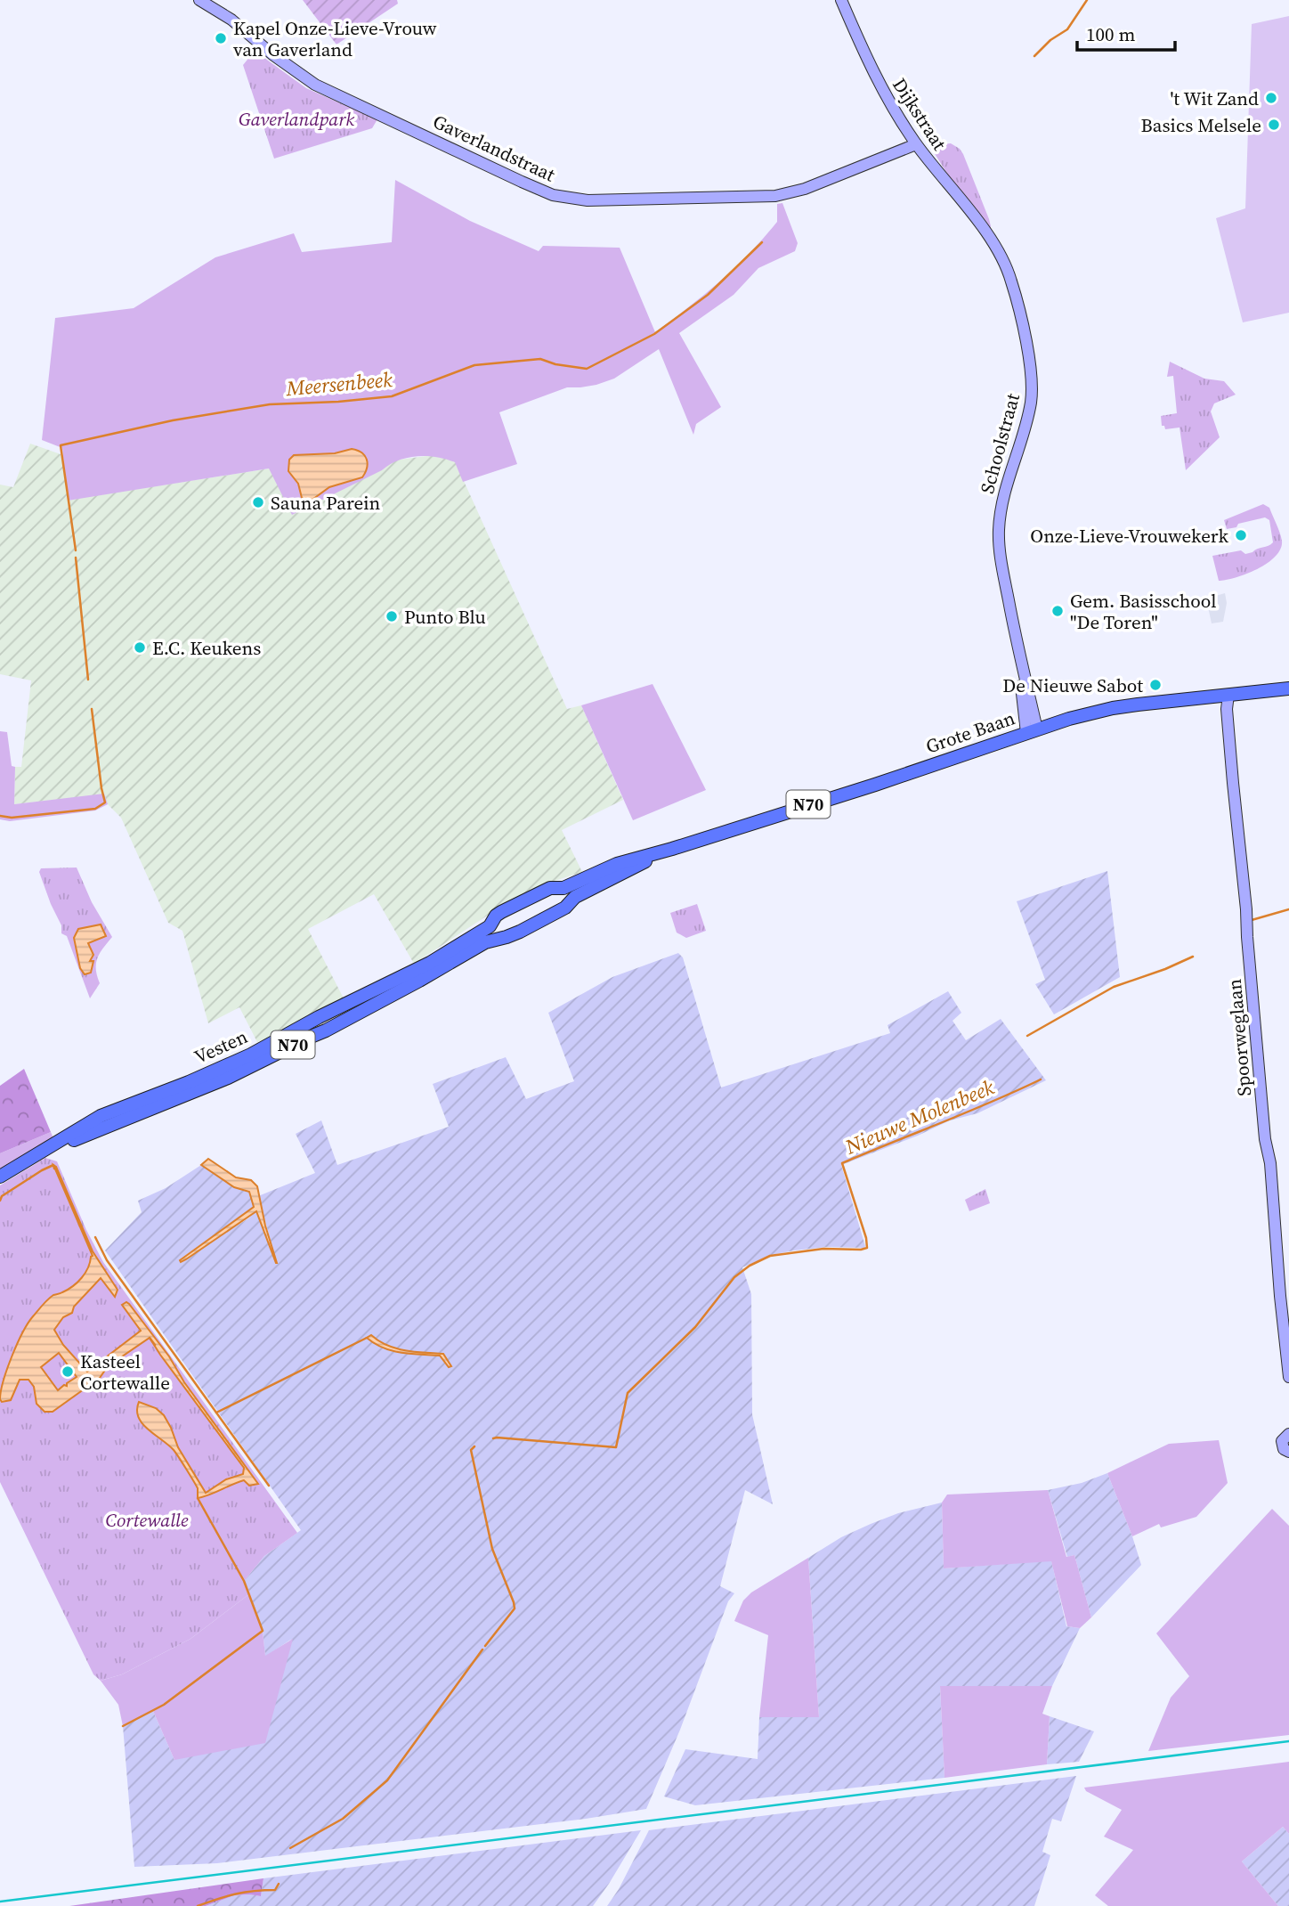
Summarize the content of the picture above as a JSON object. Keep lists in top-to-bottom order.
{
  "streets": {
    "main road": ["Grote Baan", "N70", "Vesten"],
    "street": [
      "Dijkstraat",
      "Gaverlandstraat",
      "Schoolstraat",
      "Spoorweglaan"
    ]
  },
  "crossings": [
    ["Dijkstraat", "Gaverlandstraat"],
    ["Dijkstraat", "Schoolstraat"],
    ["Schoolstraat", "Grote Baan"],
    ["Grote Baan", "Spoorweglaan"],
    ["Grote Baan", "Vesten"]
  ],
  "water": ["Meersenbeek", "Nieuwe Molenbeek"],
  "parks": ["Gaverlandpark", "Cortewalle"],
  "places": [
    "Kapel Onze-Lieve-Vrouw van Gaverland",
    "'t Wit Zand",
    "Basics Melsele",
    "Sauna Parein",
    "Onze-Lieve-Vrouwekerk",
    "Gem. Basisschool \"De Toren\"",
    "Punto Blu",
    "E.C. Keukens",
    "De Nieuwe Sabot",
    "Kasteel Cortewalle"
  ],
  "scale_bar": "100 m"
}
